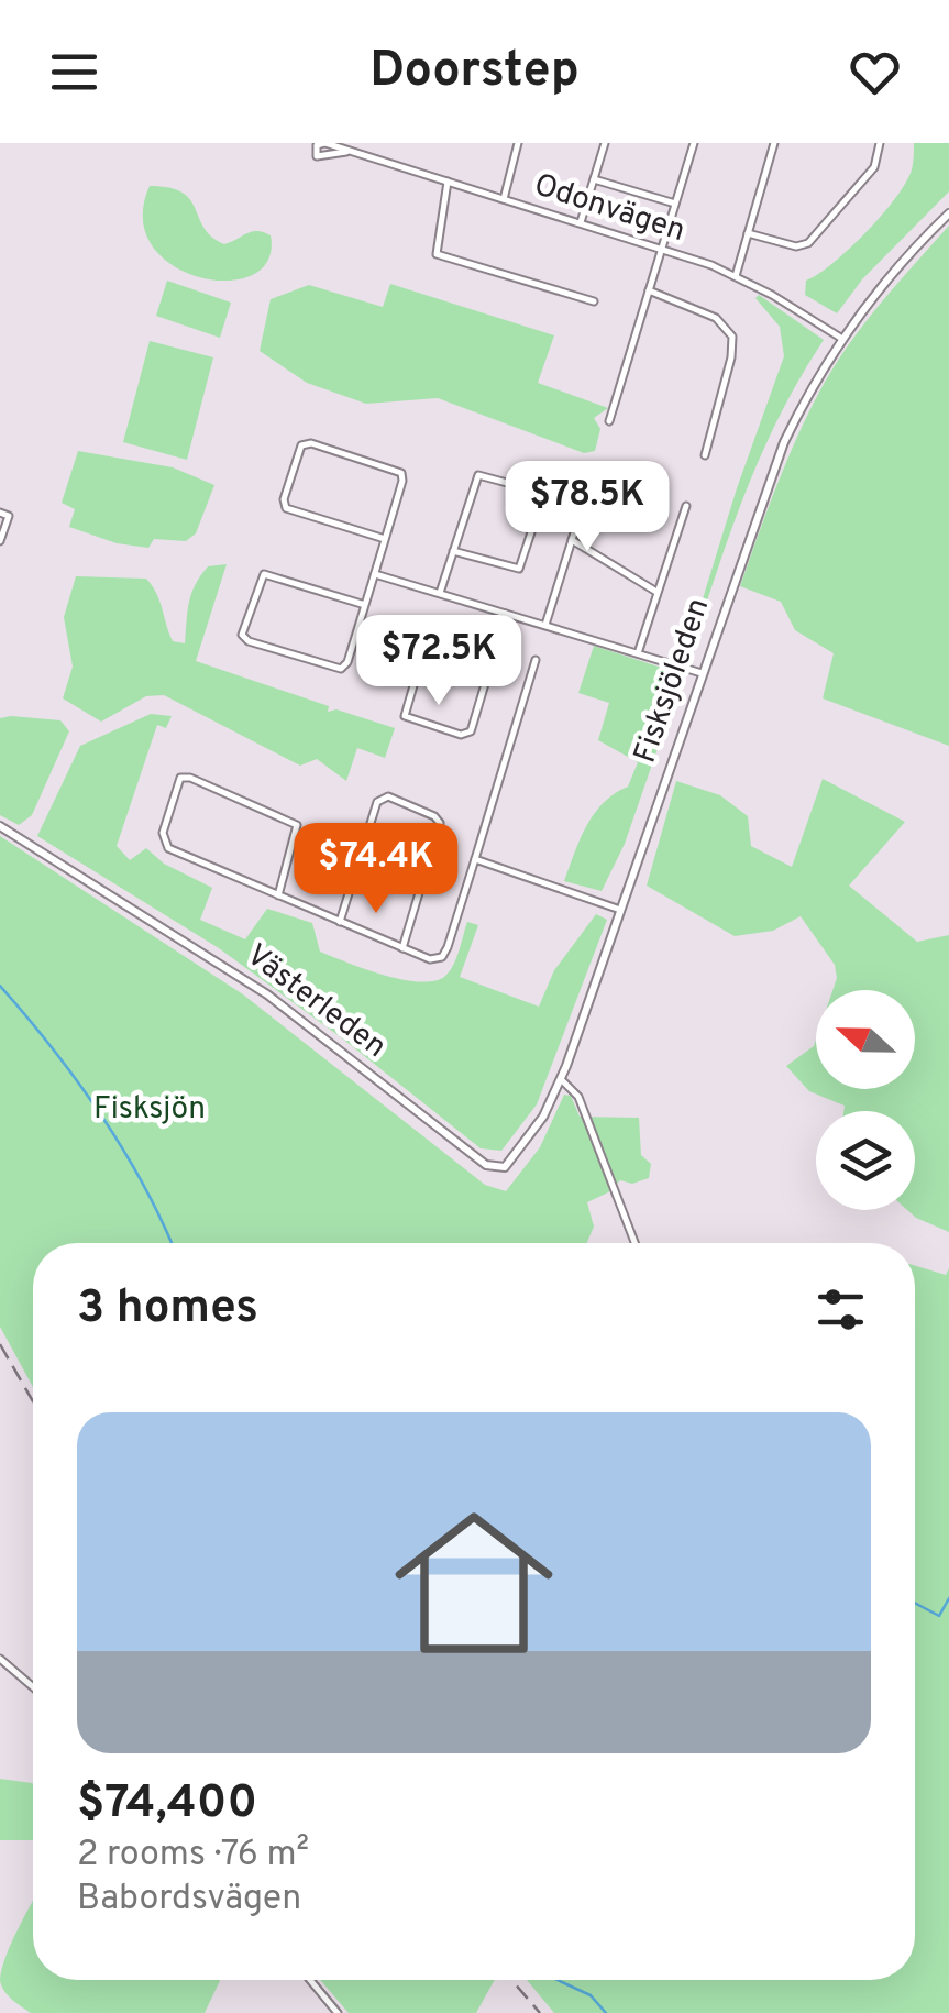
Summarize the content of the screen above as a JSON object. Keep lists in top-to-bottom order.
{
  "streets": {
    "street": ["Odonvägen", "Fisksjöleden", "Västerleden"]
  },
  "crossings": [
    ["Odonvägen", "Fisksjöleden"],
    ["Fisksjöleden", "Västerleden"]
  ],
  "parks": ["Fisksjön"],
  "north": "left",
  "page": {
    "header": "Doorstep",
    "price": ["$78.5K", "$72.5K", "$74.4K"],
    "heading": "3 homes",
    "list": [
      {
        "name": "$74,400",
        "note": "2 rooms · 76 m² · Babordsvägen"
      }
    ]
  }
}
